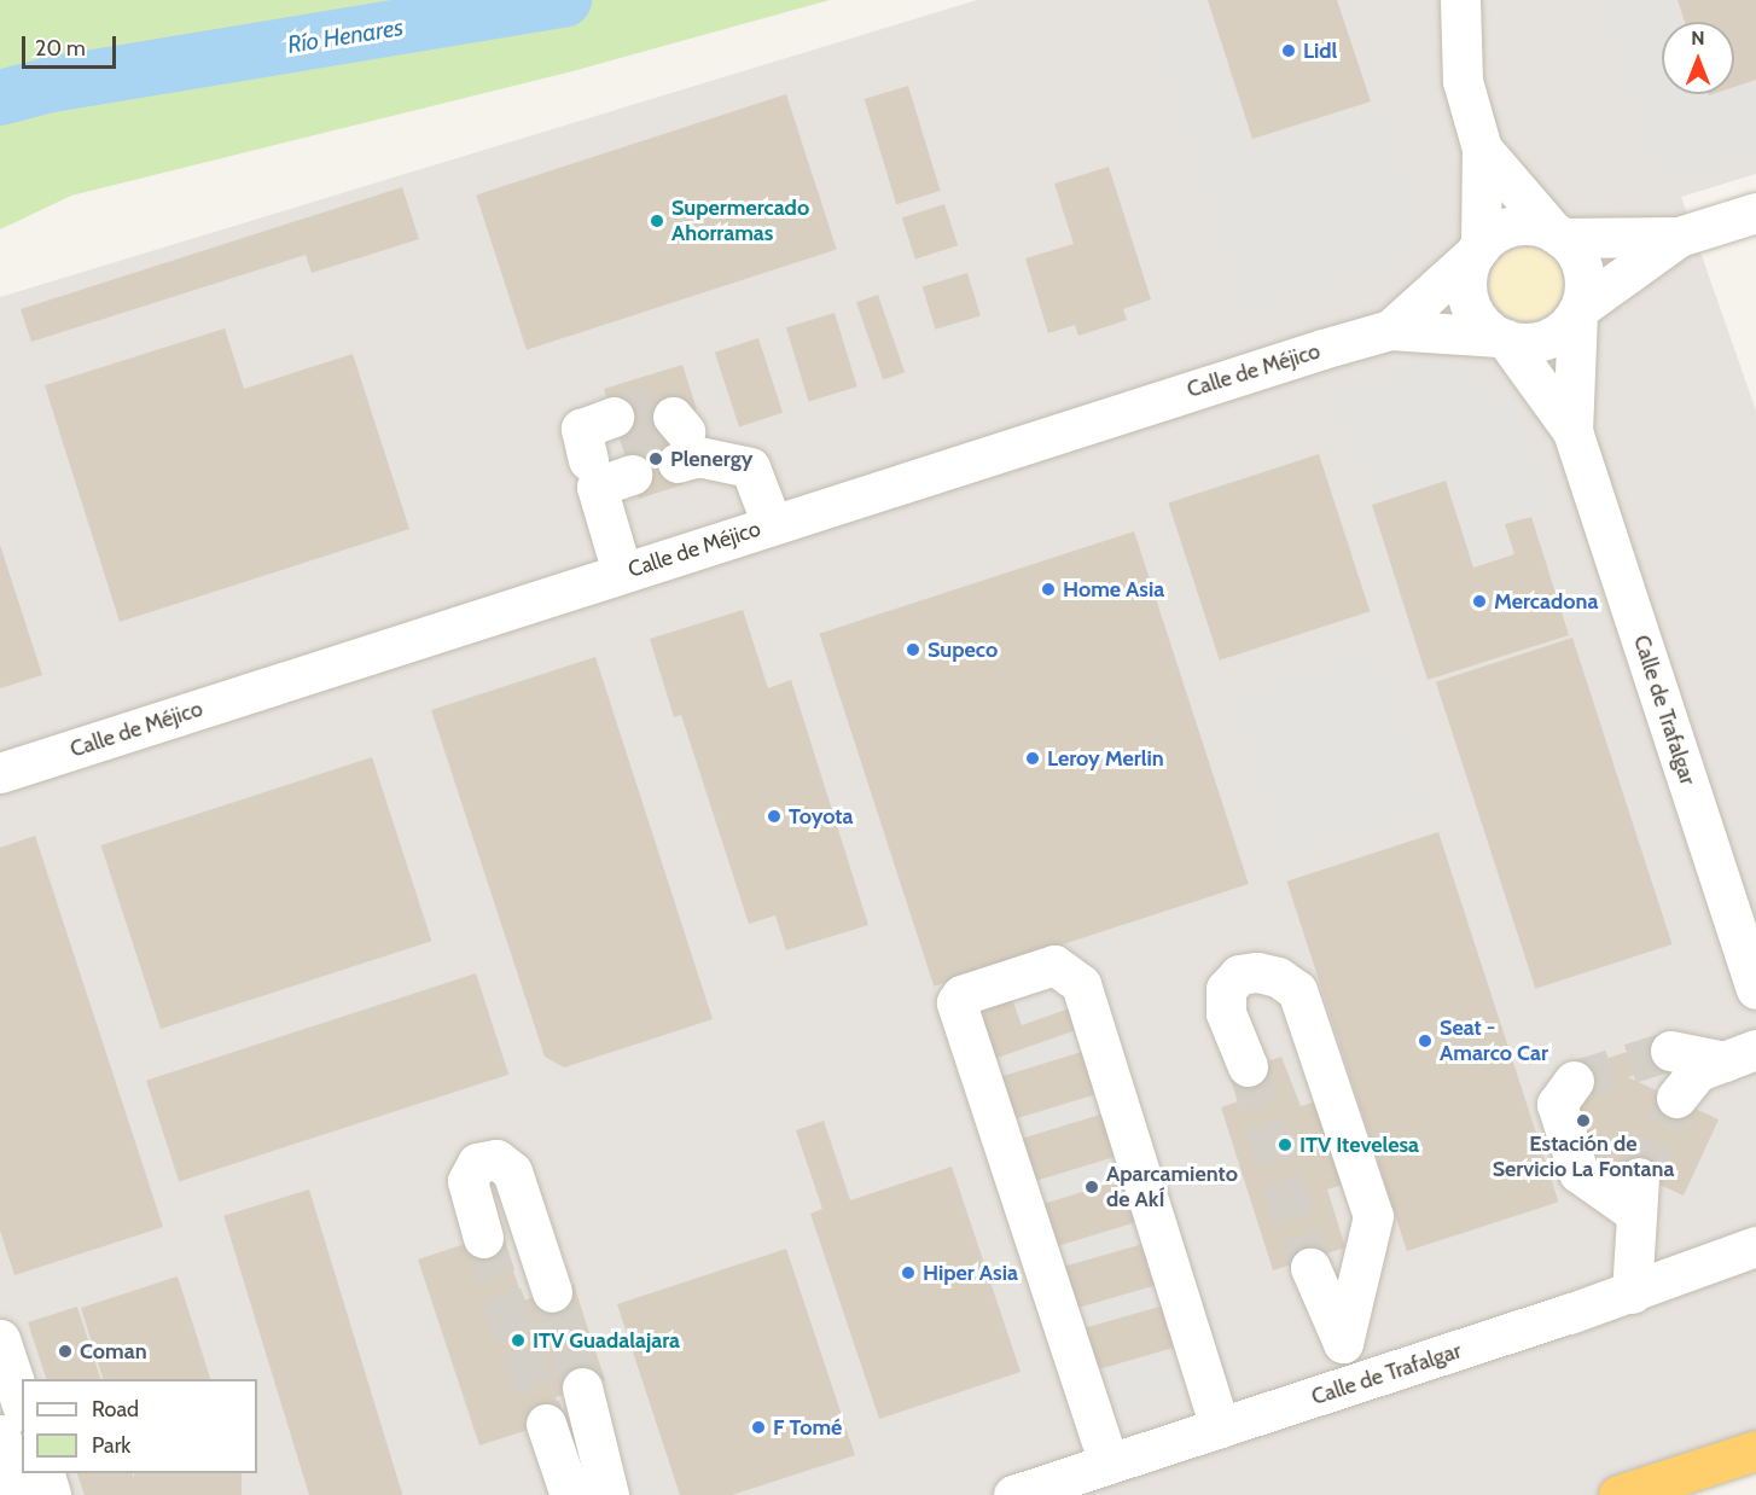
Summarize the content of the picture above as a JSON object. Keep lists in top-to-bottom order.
{
  "streets": {
    "street": ["Calle de Méjico", "Calle de Trafalgar"]
  },
  "crossings": [
    ["Calle de Méjico", "Calle de Trafalgar"]
  ],
  "water": ["Río Henares"],
  "places": [
    "Lidl",
    "Supermercado Ahorramas",
    "Plenergy",
    "Home Asia",
    "Mercadona",
    "Supeco",
    "Leroy Merlin",
    "Toyota",
    "Seat - Amarco Car",
    "Estación de Servicio La Fontana",
    "ITV Itevelesa",
    "Aparcamiento de AkÍ",
    "Hiper Asia",
    "ITV Guadalajara",
    "Coman",
    "F Tomé"
  ],
  "legend": ["Road", "Park"],
  "scale_bar": "20 m",
  "north": "top"
}
